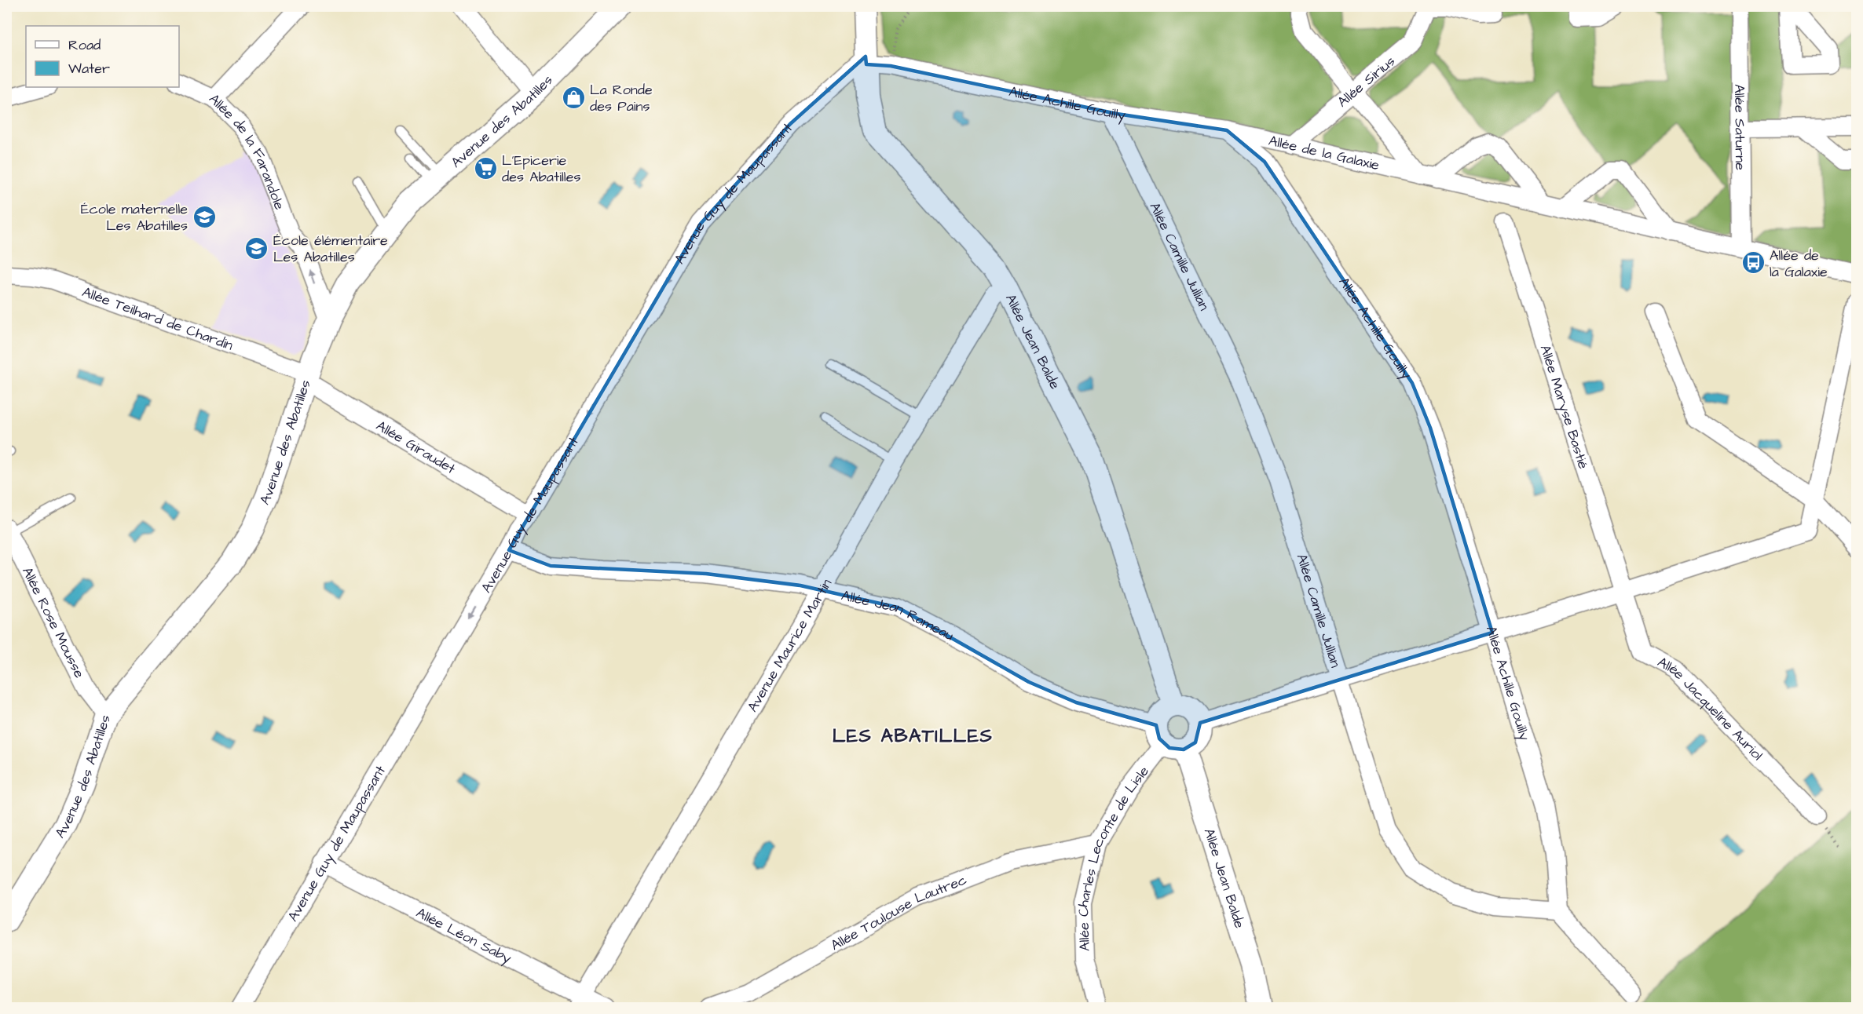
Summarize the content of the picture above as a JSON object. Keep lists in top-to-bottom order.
{
  "streets": {
    "street": [
      "Allée Sirius",
      "Allée Achille Gouilly",
      "Avenue des Abatilles",
      "Allée Saturne",
      "Allée de la Galaxie",
      "Allée de la Farandole",
      "Avenue Guy de Maupassant",
      "Allée Camille Jullian",
      "Allée Teilhard de Chardin",
      "Allée Jean Balde",
      "Allée Maryse Bastié",
      "Allée Giraudet",
      "Allée Jean Rameau",
      "Allée Rose Mousse",
      "Avenue Maurice Martin",
      "Allée Jacqueline Auriol",
      "Allée Charles Leconte de Lisle",
      "Allée Toulouse Lautrec",
      "Allée Léon Saby"
    ]
  },
  "crossings": [
    ["Allée Sirius", "Allée de la Galaxie"],
    ["Allée Achille Gouilly", "Allée de la Galaxie"],
    ["Allée Achille Gouilly", "Avenue Guy de Maupassant"],
    ["Allée Achille Gouilly", "Allée Camille Jullian"],
    ["Allée Achille Gouilly", "Allée Jean Balde"],
    ["Avenue des Abatilles", "Allée de la Farandole"],
    ["Avenue des Abatilles", "Allée Teilhard de Chardin"],
    ["Avenue des Abatilles", "Allée Giraudet"],
    ["Avenue des Abatilles", "Allée Rose Mousse"],
    ["Allée Saturne", "Allée de la Galaxie"],
    ["Avenue Guy de Maupassant", "Allée Jean Balde"],
    ["Avenue Guy de Maupassant", "Allée Giraudet"],
    ["Avenue Guy de Maupassant", "Allée Jean Rameau"],
    ["Avenue Guy de Maupassant", "Allée Léon Saby"],
    ["Allée Teilhard de Chardin", "Allée Giraudet"],
    ["Allée Jean Balde", "Allée Jean Rameau"],
    ["Allée Jean Balde", "Avenue Maurice Martin"],
    ["Allée Jean Balde", "Allée Charles Leconte de Lisle"],
    ["Allée Maryse Bastié", "Allée Jacqueline Auriol"],
    ["Allée Jean Rameau", "Avenue Maurice Martin"],
    ["Allée Jean Rameau", "Allée Charles Leconte de Lisle"],
    ["Avenue Maurice Martin", "Allée Léon Saby"],
    ["Allée Charles Leconte de Lisle", "Allée Toulouse Lautrec"]
  ],
  "one_way": ["Allée de la Farandole", "Avenue Guy de Maupassant"],
  "districts": ["LES ABATILLES"],
  "places": {
    "shop": ["La Ronde des Pains"],
    "supermarket": ["L'Epicerie des Abatilles"],
    "school or university": ["École maternelle Les Abatilles", "École élémentaire Les Abatilles"],
    "bus stop": ["Allée de la Galaxie"]
  },
  "legend": ["Road", "Water"]
}
